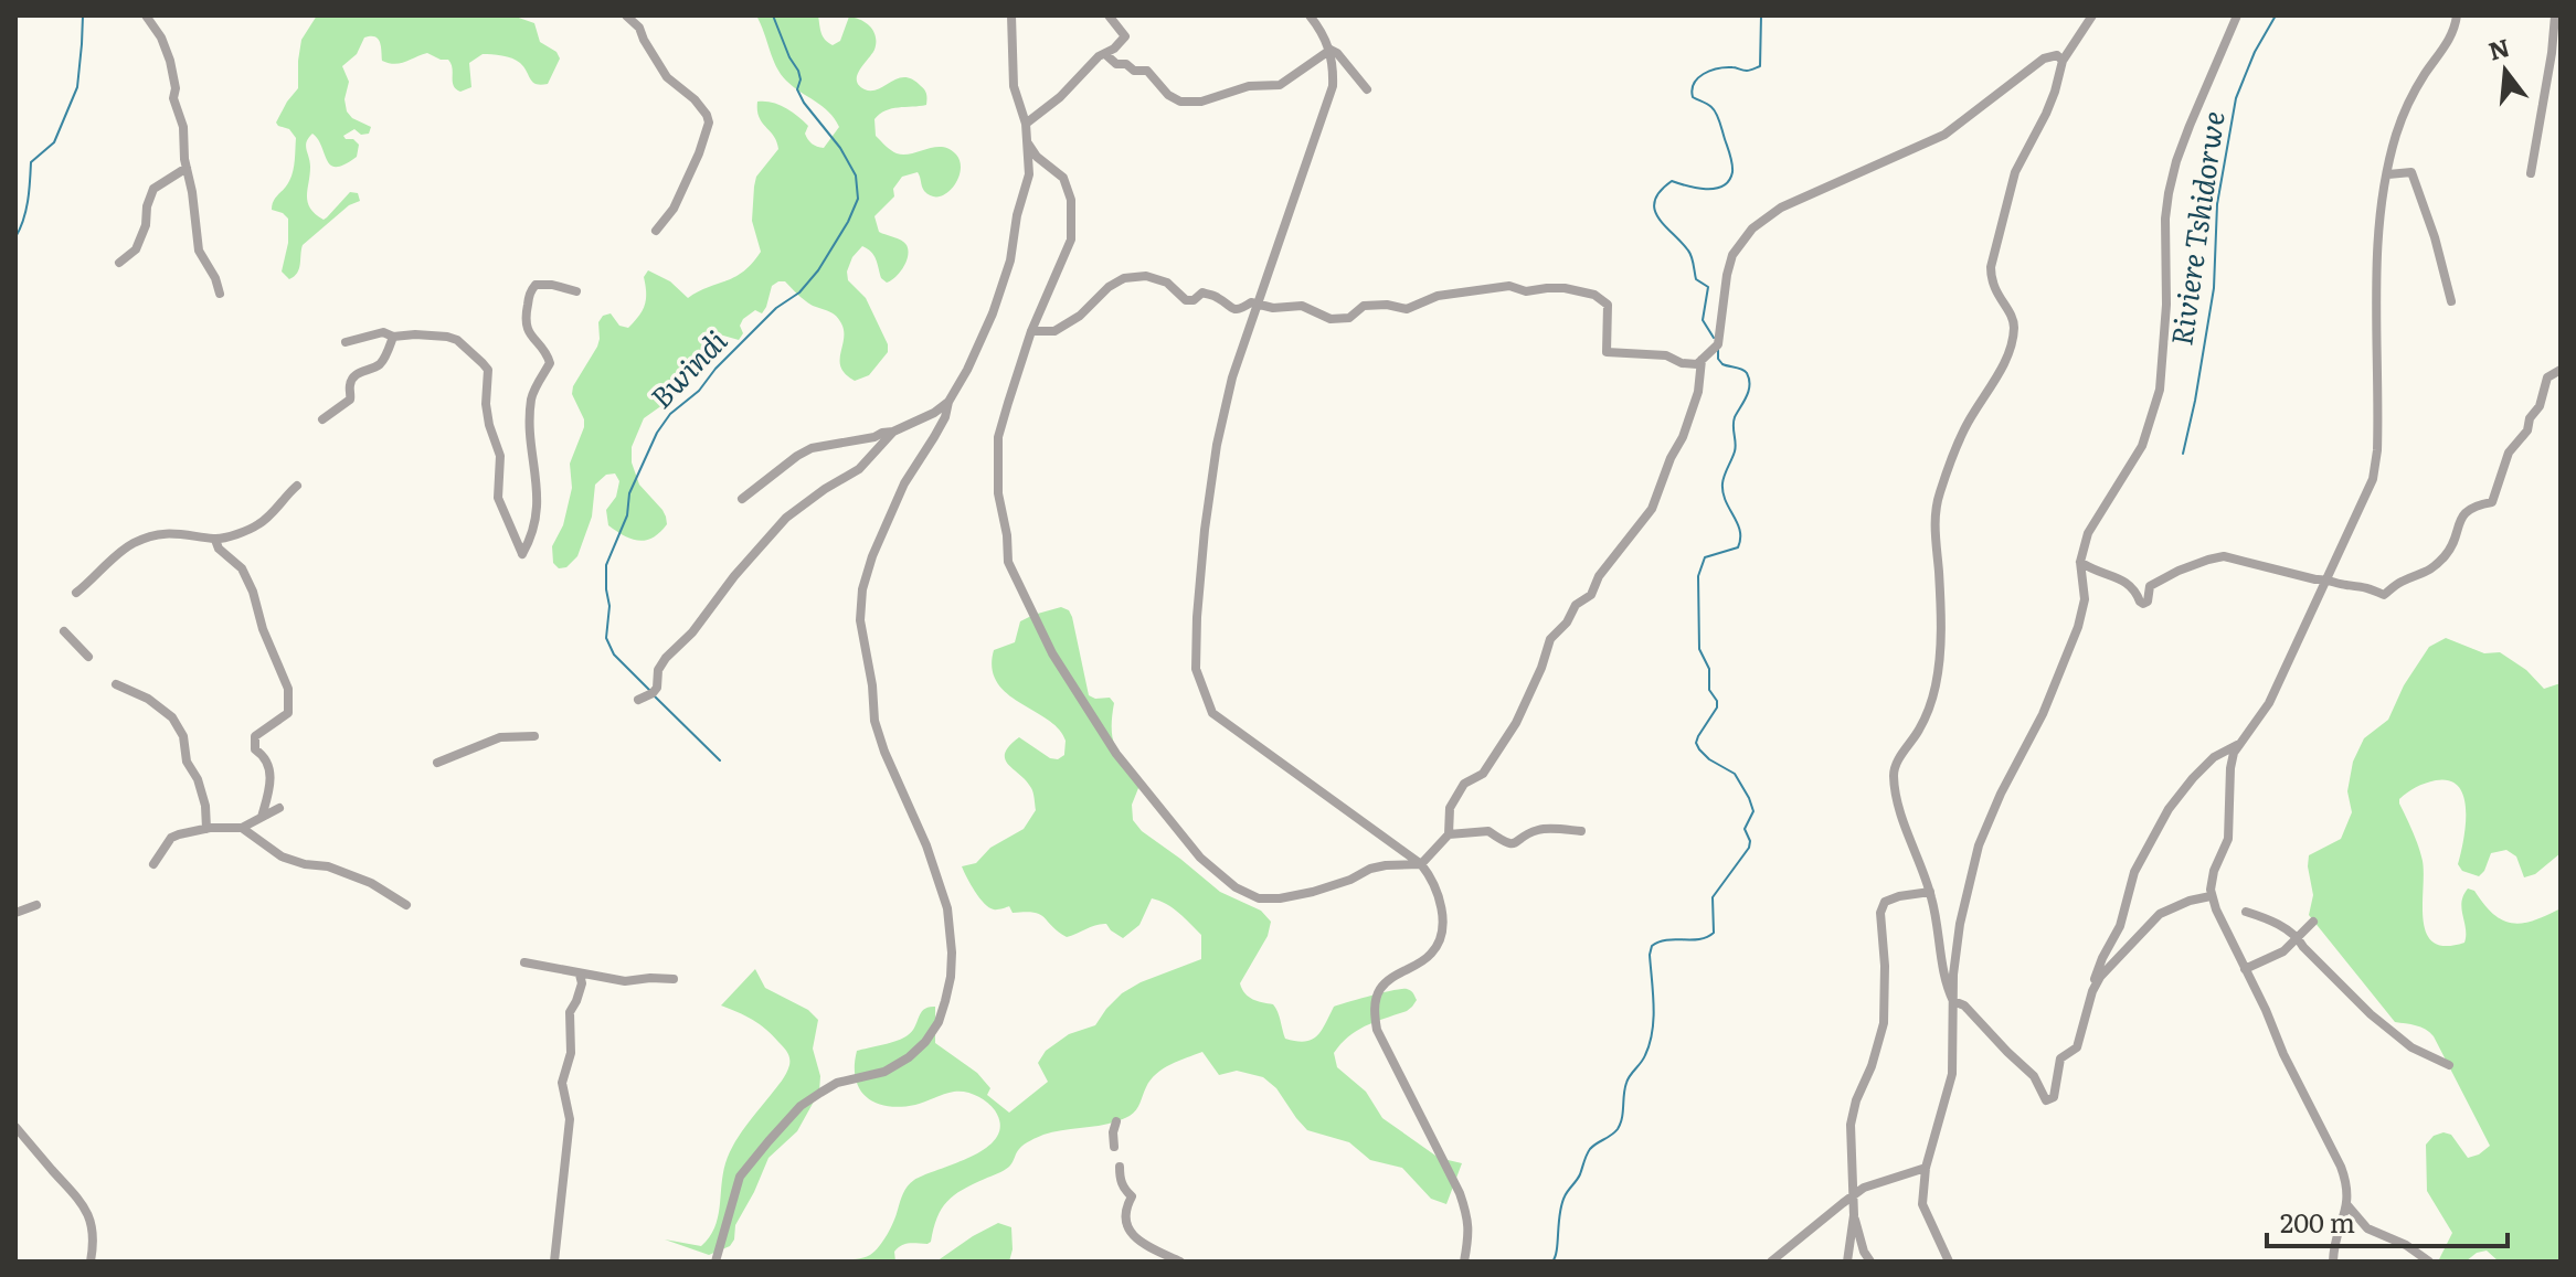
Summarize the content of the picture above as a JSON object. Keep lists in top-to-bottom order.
{
  "water": ["Riviere Tshidorwe", "Bwindi"],
  "scale_bar": "200 m",
  "north": "top"
}
